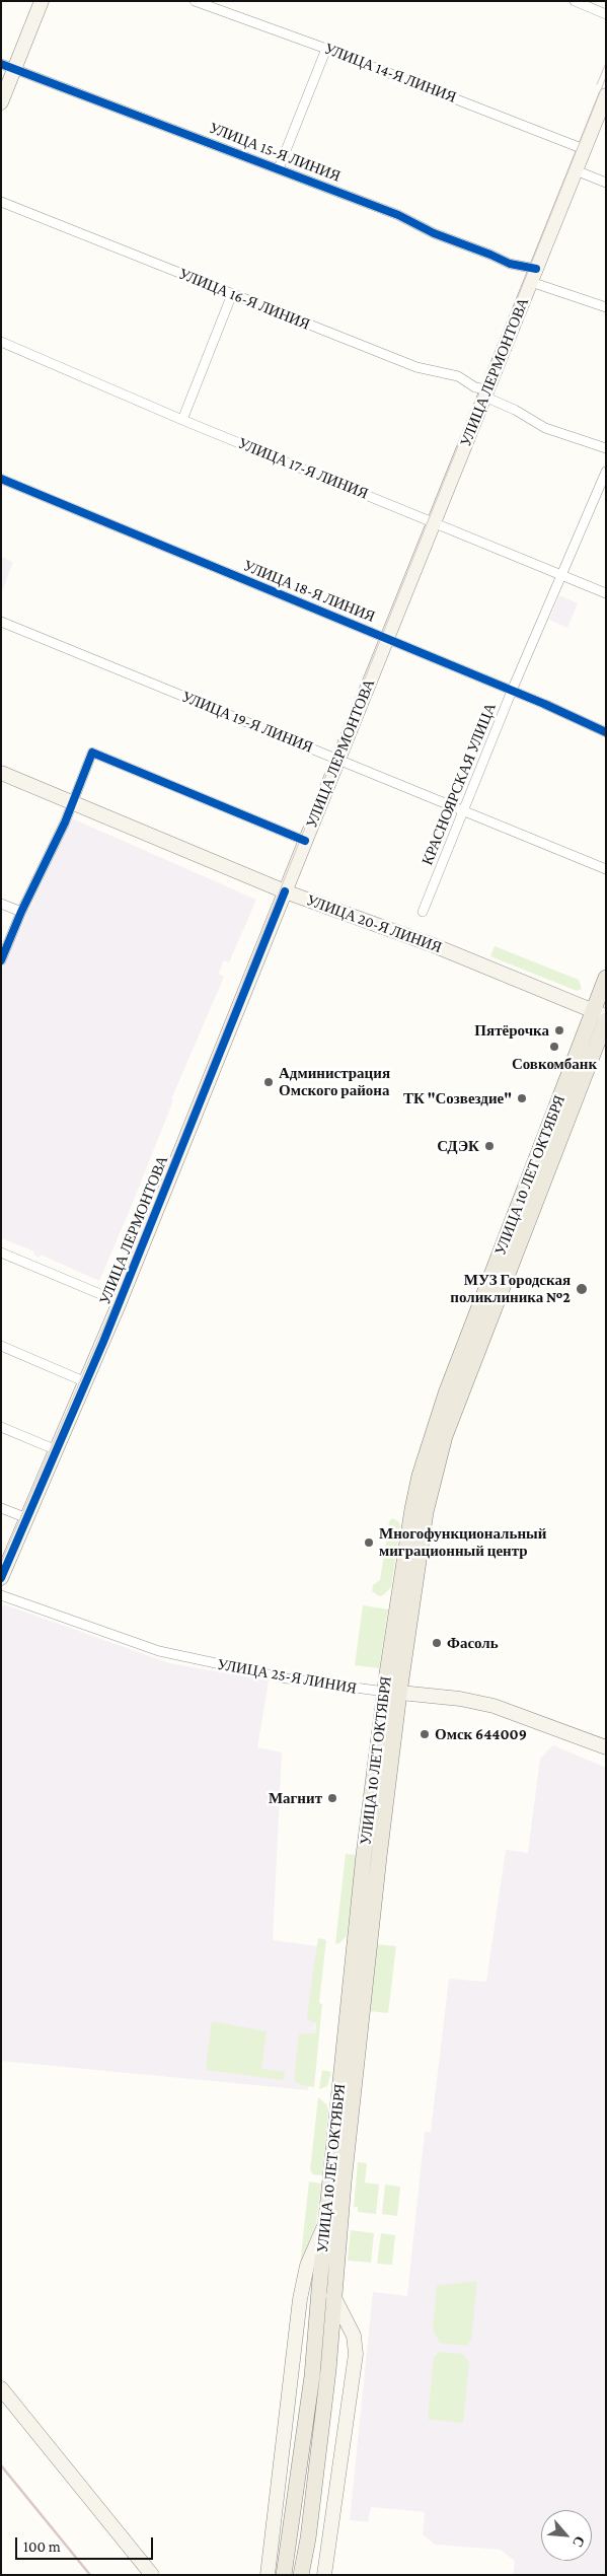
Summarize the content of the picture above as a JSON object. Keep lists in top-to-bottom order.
{
  "streets": {
    "main road": [
      "УЛИЦА ЛЕРМОНТОВА",
      "УЛИЦА 20-Я ЛИНИЯ",
      "УЛИЦА 10 ЛЕТ ОКТЯБРЯ",
      "УЛИЦА 25-Я ЛИНИЯ"
    ],
    "street": [
      "УЛИЦА 14-Я ЛИНИЯ",
      "УЛИЦА 15-Я ЛИНИЯ",
      "УЛИЦА 16-Я ЛИНИЯ",
      "УЛИЦА 17-Я ЛИНИЯ",
      "УЛИЦА 18-Я ЛИНИЯ",
      "УЛИЦА 19-Я ЛИНИЯ",
      "КРАСНОЯРСКАЯ УЛИЦА"
    ]
  },
  "crossings": [
    ["УЛИЦА 14-Я ЛИНИЯ", "УЛИЦА ЛЕРМОНТОВА"],
    ["УЛИЦА 15-Я ЛИНИЯ", "УЛИЦА ЛЕРМОНТОВА"],
    ["УЛИЦА 16-Я ЛИНИЯ", "УЛИЦА ЛЕРМОНТОВА"],
    ["УЛИЦА ЛЕРМОНТОВА", "УЛИЦА 17-Я ЛИНИЯ"],
    ["УЛИЦА ЛЕРМОНТОВА", "УЛИЦА 18-Я ЛИНИЯ"],
    ["УЛИЦА ЛЕРМОНТОВА", "УЛИЦА 19-Я ЛИНИЯ"],
    ["УЛИЦА ЛЕРМОНТОВА", "УЛИЦА 20-Я ЛИНИЯ"],
    ["УЛИЦА 17-Я ЛИНИЯ", "КРАСНОЯРСКАЯ УЛИЦА"],
    ["УЛИЦА 18-Я ЛИНИЯ", "КРАСНОЯРСКАЯ УЛИЦА"],
    ["УЛИЦА 19-Я ЛИНИЯ", "КРАСНОЯРСКАЯ УЛИЦА"],
    ["УЛИЦА 20-Я ЛИНИЯ", "УЛИЦА 10 ЛЕТ ОКТЯБРЯ"],
    ["УЛИЦА 10 ЛЕТ ОКТЯБРЯ", "УЛИЦА 25-Я ЛИНИЯ"]
  ],
  "places": [
    "Пятёрочка",
    "Совкомбанк",
    "Администрация Омского района",
    "ТК \"Созвездие\"",
    "СДЭК",
    "МУЗ Городская поликлиника №2",
    "Многофункциональный миграционный центр",
    "Фасоль",
    "Омск 644009",
    "Магнит"
  ],
  "scale_bar": "100 m",
  "north": "bottom right"
}
